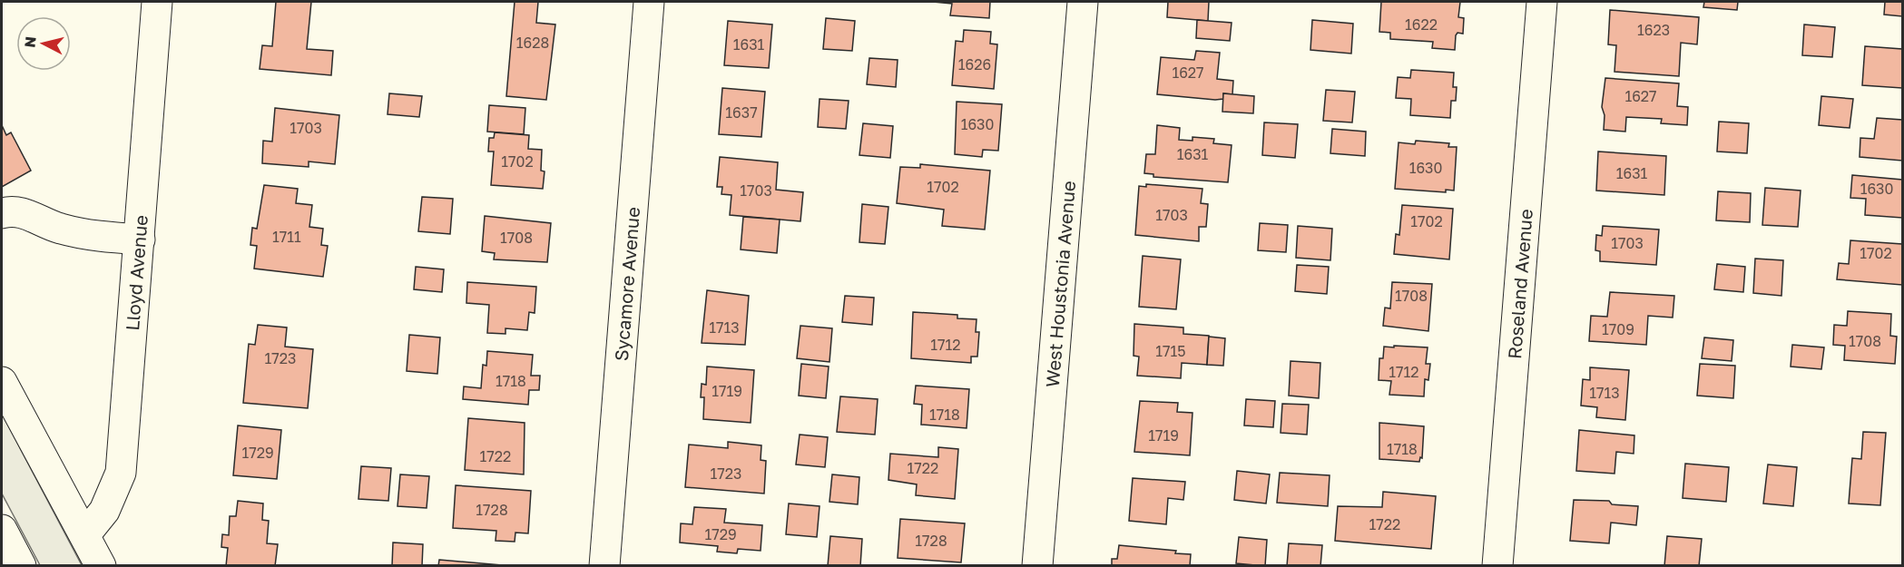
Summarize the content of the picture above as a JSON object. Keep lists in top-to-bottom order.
{
  "streets": {
    "street": [
      "Lloyd Avenue",
      "Sycamore Avenue",
      "West Houstonia Avenue",
      "Roseland Avenue"
    ]
  },
  "house_numbers": [
    "1622",
    "1623",
    "1628",
    "1631",
    "1626",
    "1627",
    "1627",
    "1637",
    "1630",
    "1703",
    "1631",
    "1702",
    "1630",
    "1631",
    "1702",
    "1630",
    "1703",
    "1703",
    "1702",
    "1711",
    "1708",
    "1703",
    "1702",
    "1708",
    "1713",
    "1709",
    "1708",
    "1712",
    "1715",
    "1723",
    "1712",
    "1718",
    "1719",
    "1713",
    "1718",
    "1719",
    "1718",
    "1729",
    "1722",
    "1722",
    "1723",
    "1728",
    "1722",
    "1729",
    "1728"
  ],
  "north": "left"
}
